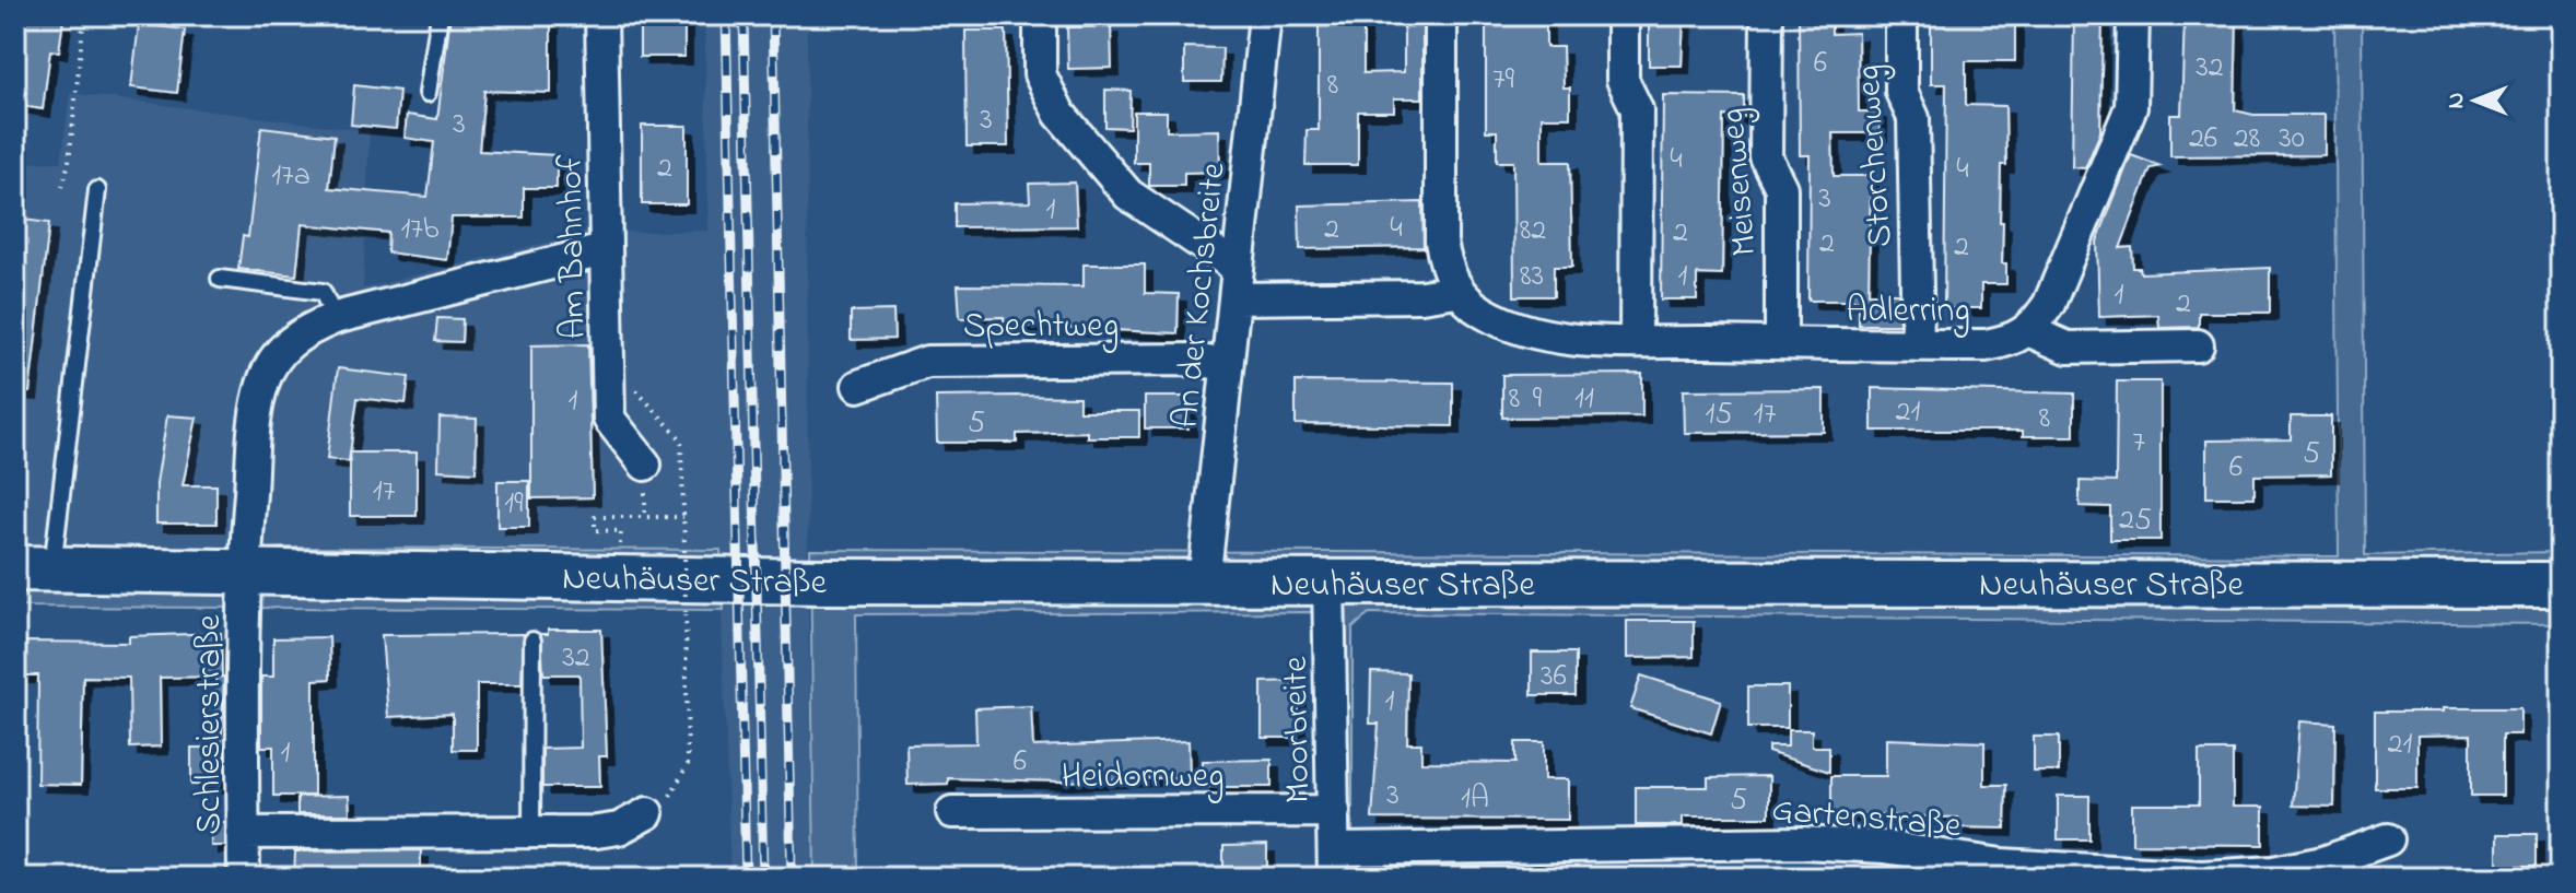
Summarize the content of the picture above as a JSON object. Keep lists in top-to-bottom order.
{
  "streets": {
    "main road": ["Neuhäuser Straße"],
    "street": [
      "Storchenweg",
      "Meisenweg",
      "Am Bahnhof",
      "An der Kochsbreite",
      "Adlerring",
      "Spechtweg",
      "Schlesierstraße",
      "Moorbreite",
      "Heidornweg",
      "Gartenstraße"
    ]
  },
  "crossings": [
    ["Storchenweg", "Adlerring"],
    ["Meisenweg", "Adlerring"],
    ["An der Kochsbreite", "Spechtweg"],
    ["An der Kochsbreite", "Neuhäuser Straße"],
    ["Neuhäuser Straße", "Schlesierstraße"],
    ["Neuhäuser Straße", "Moorbreite"],
    ["Moorbreite", "Heidornweg"],
    ["Moorbreite", "Gartenstraße"]
  ],
  "house_numbers": [
    "6",
    "32",
    "79",
    "8",
    "3",
    "3",
    "26",
    "28",
    "30",
    "4",
    "2",
    "4",
    "17a",
    "3",
    "1",
    "4",
    "17b",
    "2",
    "82",
    "2",
    "2",
    "2",
    "83",
    "1",
    "1",
    "2",
    "8",
    "9",
    "11",
    "1",
    "21",
    "15",
    "17",
    "8",
    "5",
    "7",
    "5",
    "6",
    "17",
    "19",
    "25",
    "32",
    "36",
    "1",
    "21",
    "1",
    "6",
    "3",
    "1A",
    "5"
  ],
  "north": "left"
}
